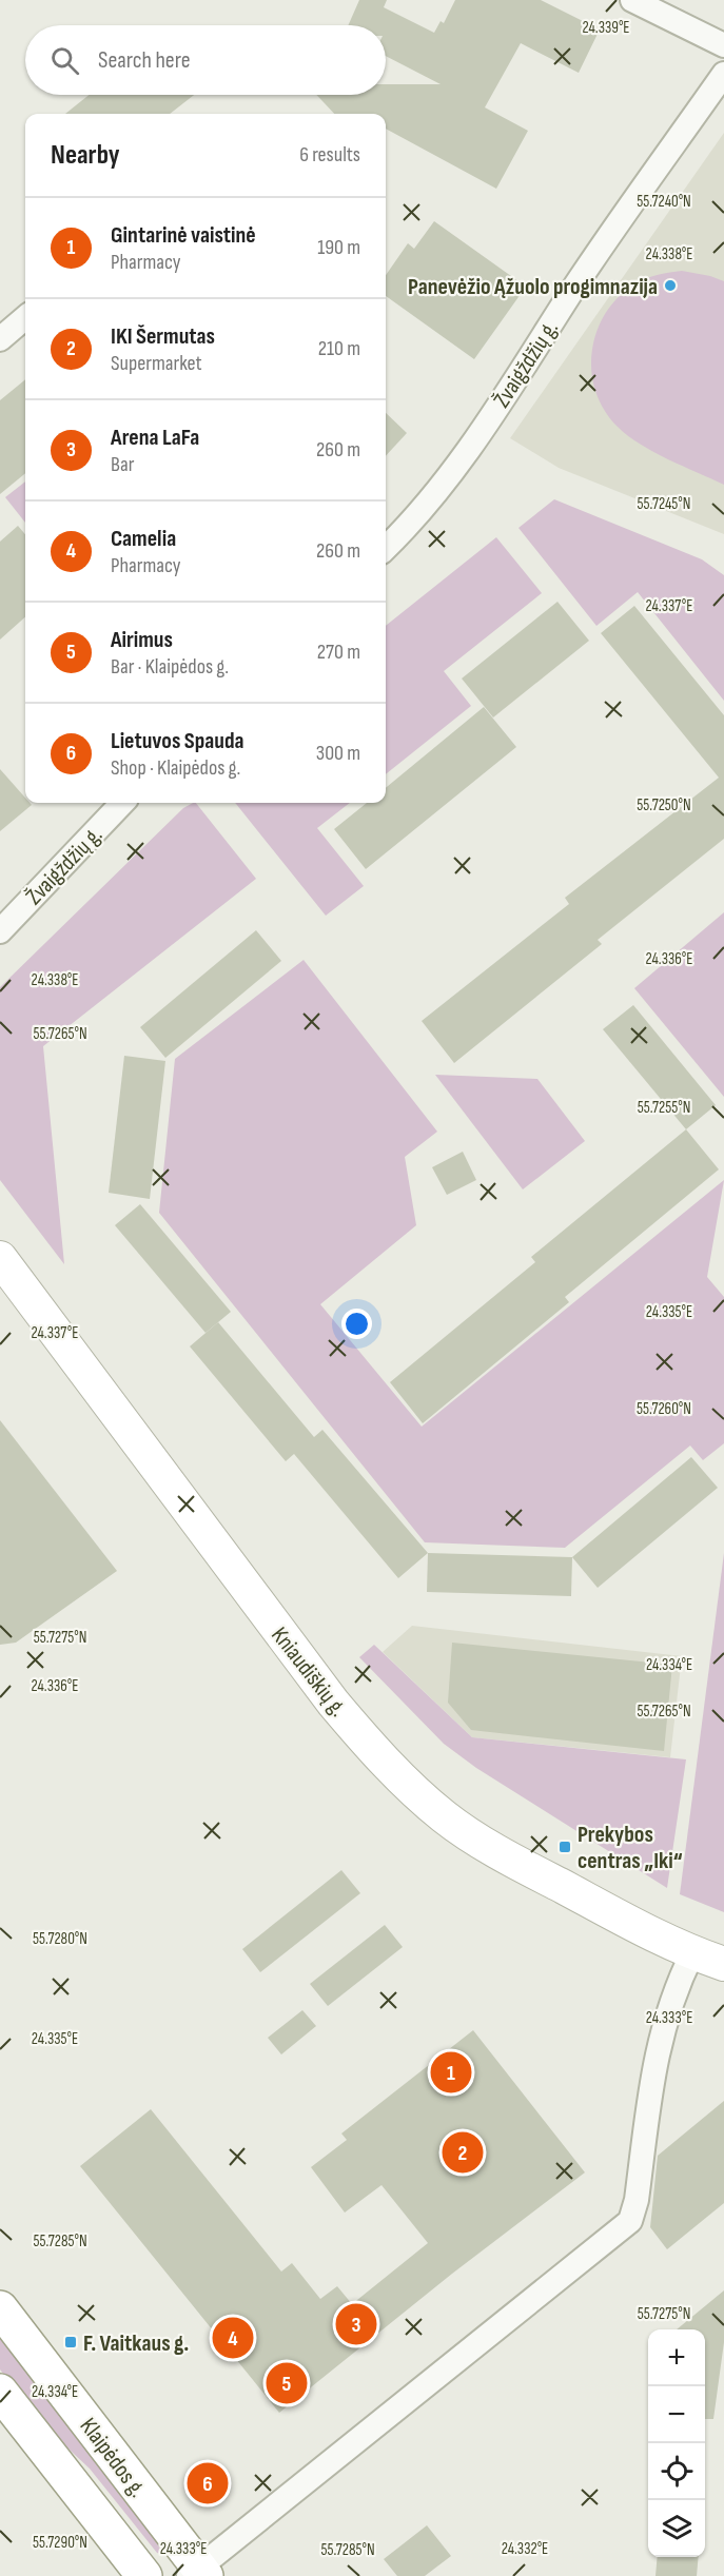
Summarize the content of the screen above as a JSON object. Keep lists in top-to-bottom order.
{
  "streets": {
    "highway": ["Klaipėdos g."],
    "main road": ["Kniaudiškių g."],
    "street": ["Žvaigždžių g."]
  },
  "places": {
    "other": ["Panevėžio Ąžuolo progimnazija"],
    "transit": ["Prekybos centras „Iki“", "F. Vaitkaus g."]
  },
  "page": {
    "search": "Search here",
    "heading": ["Nearby", "6 results"],
    "list": [
      {
        "mark": "1",
        "name": "Gintarinė vaistinė",
        "note": "Pharmacy",
        "value": "190 m"
      },
      {
        "mark": "2",
        "name": "IKI Šermutas",
        "note": "Supermarket",
        "value": "210 m"
      },
      {
        "mark": "3",
        "name": "Arena LaFa",
        "note": "Bar",
        "value": "260 m"
      },
      {
        "mark": "4",
        "name": "Camelia",
        "note": "Pharmacy",
        "value": "260 m"
      },
      {
        "mark": "5",
        "name": "Airimus",
        "note": "Bar · Klaipėdos g.",
        "value": "270 m"
      },
      {
        "mark": "6",
        "name": "Lietuvos Spauda",
        "note": "Shop · Klaipėdos g.",
        "value": "300 m"
      }
    ],
    "pins": [
      "1",
      "2",
      "3",
      "4",
      "5",
      "6"
    ],
    "map_buttons": ["+", "−"]
  },
  "coordinates": [
    "24.339°E",
    "55.7240°N",
    "24.338°E",
    "55.7245°N",
    "24.337°E",
    "55.7250°N",
    "24.336°E",
    "55.7265°N",
    "55.7255°N",
    "24.335°E",
    "55.7260°N",
    "55.7275°N",
    "24.334°E",
    "55.7280°N",
    "24.333°E",
    "55.7285°N",
    "55.7290°N",
    "24.332°E"
  ]
}
